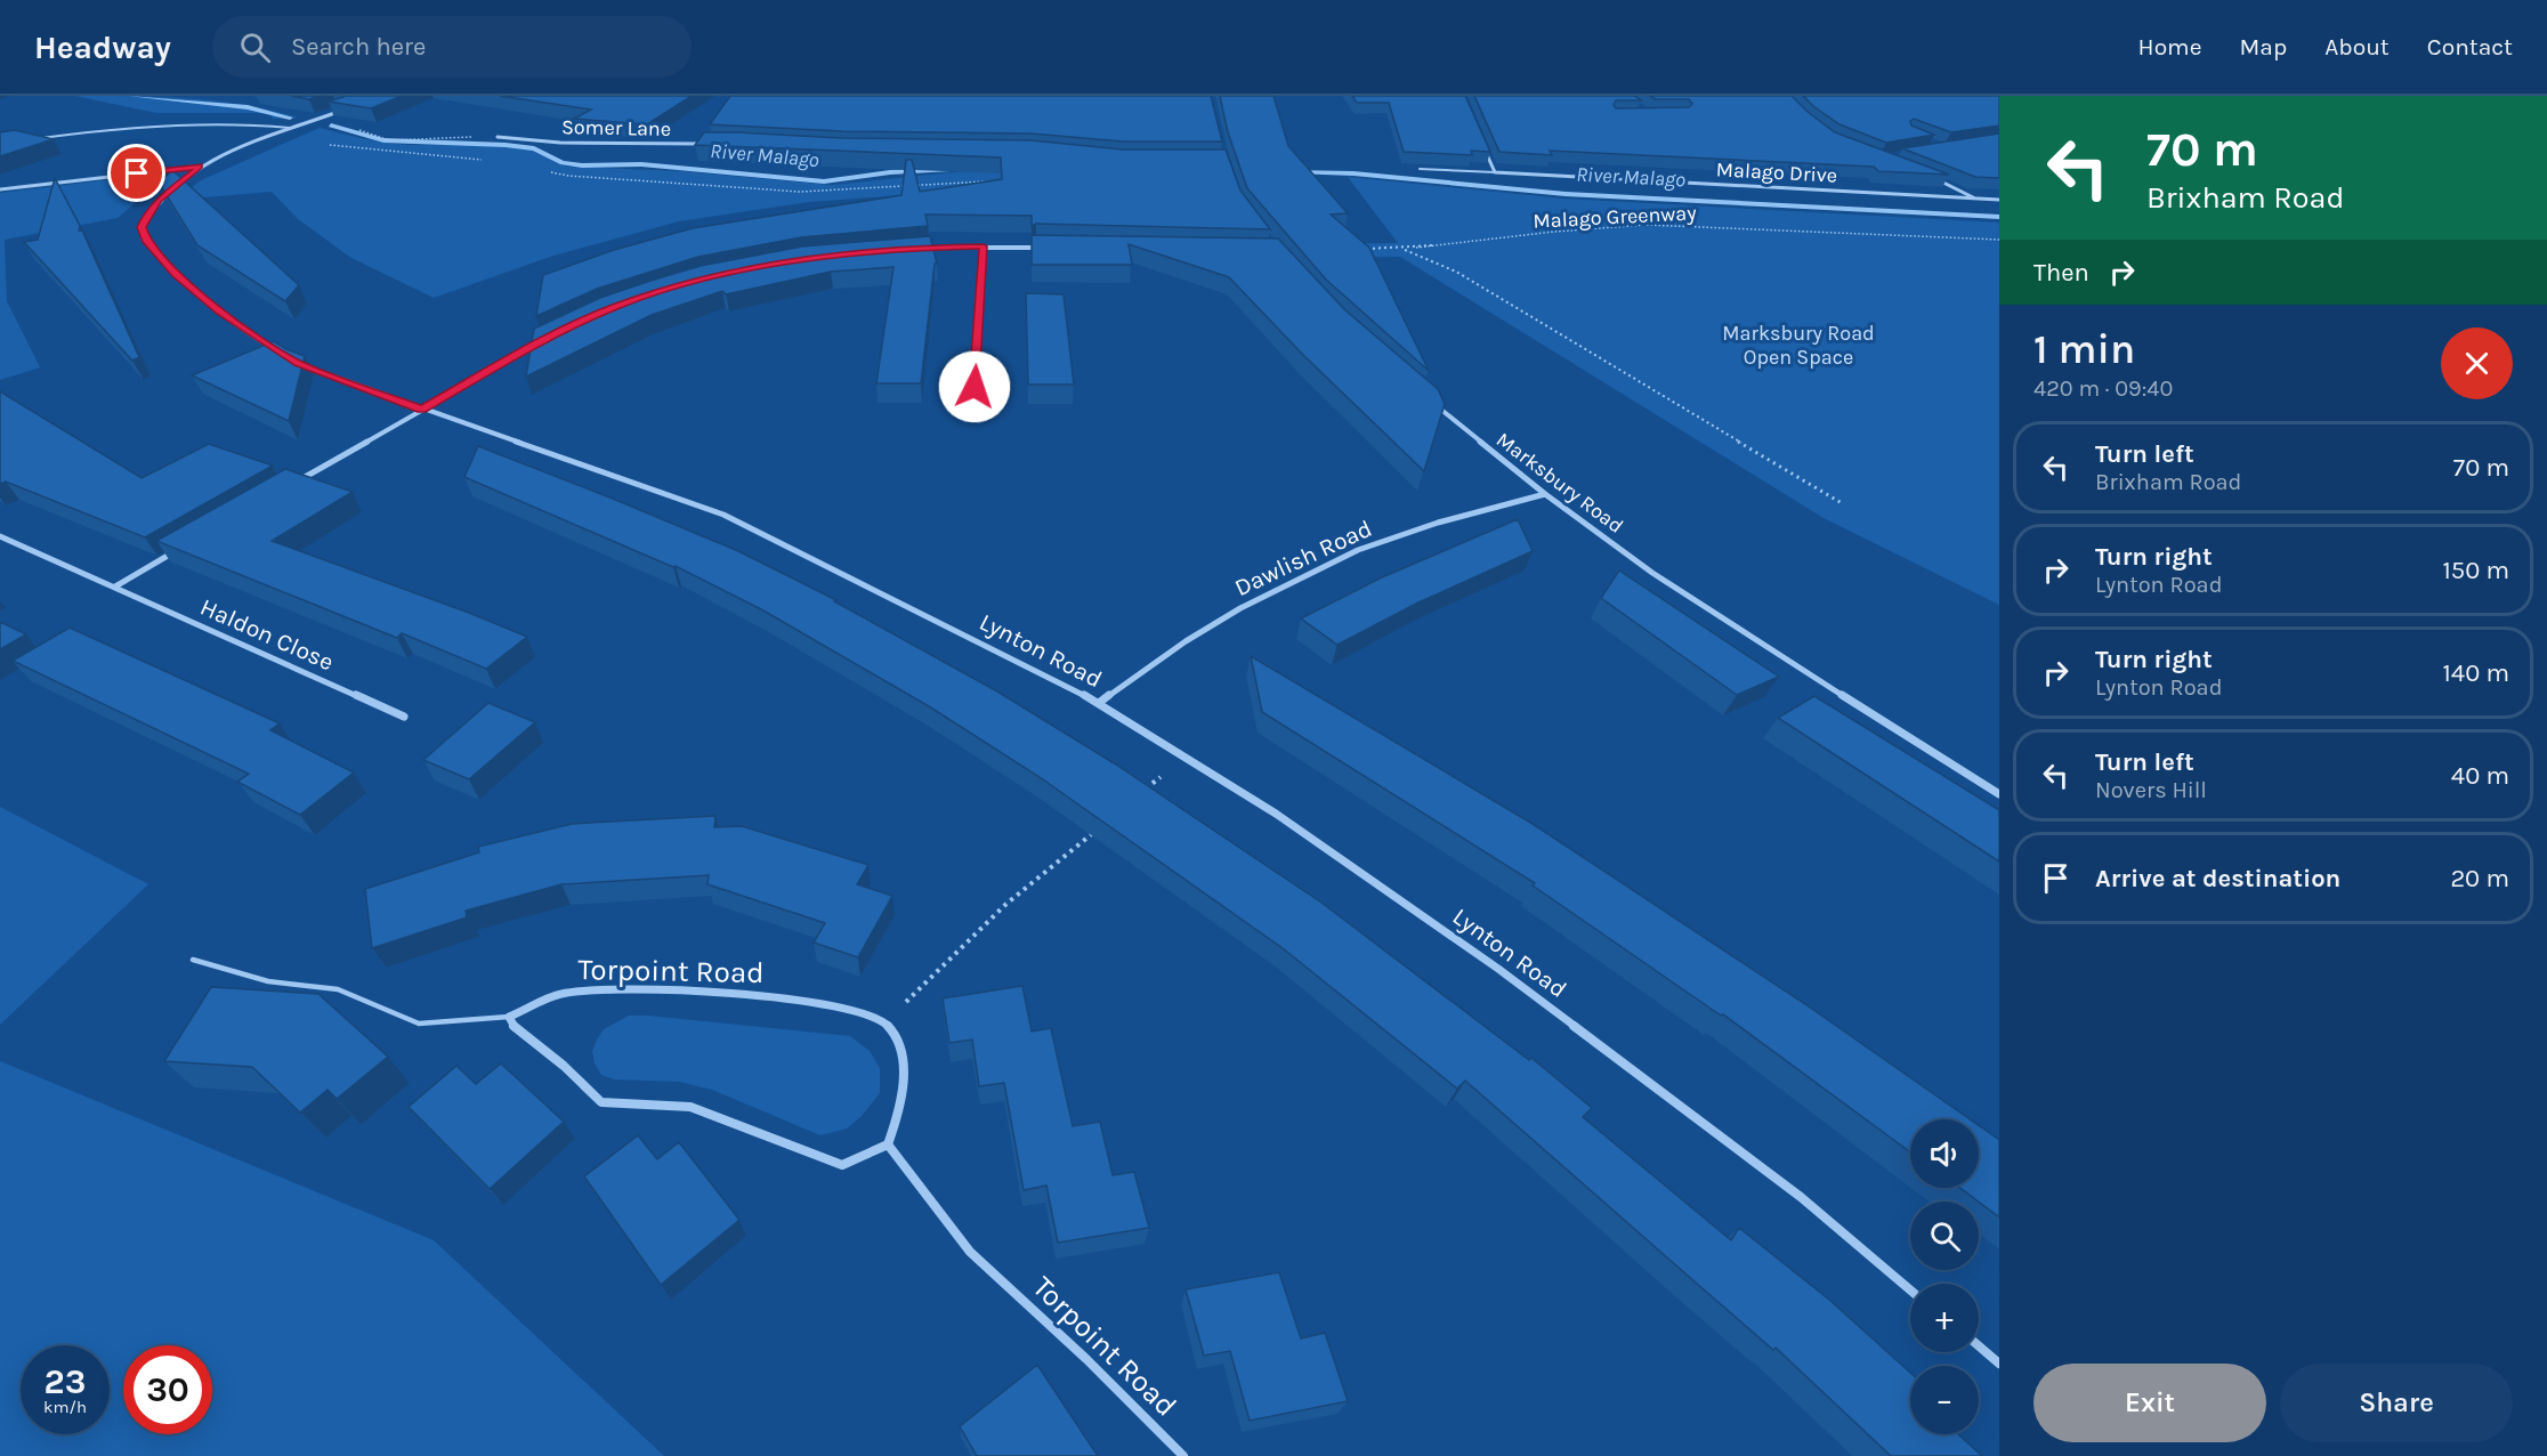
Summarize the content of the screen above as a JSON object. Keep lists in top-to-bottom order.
{
  "streets": {
    "street": [
      "Somer Lane",
      "Malago Drive",
      "Marksbury Road",
      "Dawlish Road",
      "Haldon Close",
      "Lynton Road",
      "Torpoint Road"
    ],
    "path": ["Malago Greenway"]
  },
  "crossings": [
    ["Marksbury Road", "Dawlish Road"],
    ["Dawlish Road", "Lynton Road"]
  ],
  "water": ["River Malago"],
  "parks": ["Marksbury Road Open Space"],
  "page": {
    "header": "Headway",
    "search": "Search here",
    "nav": [
      "Home",
      "Map",
      "About",
      "Contact"
    ],
    "turn": ["70 m", "Brixham Road"],
    "then": "Then",
    "heading": ["1 min", "420 m · 09:40"],
    "list": [
      {
        "name": "Turn left",
        "note": "Brixham Road",
        "value": "70 m"
      },
      {
        "name": "Turn right",
        "note": "Lynton Road",
        "value": "150 m"
      },
      {
        "name": "Turn right",
        "note": "Lynton Road",
        "value": "140 m"
      },
      {
        "name": "Turn left",
        "note": "Novers Hill",
        "value": "40 m"
      },
      {
        "name": "Arrive at destination",
        "value": "20 m"
      }
    ],
    "map_buttons": ["+", "−"],
    "speed": "23 km/h",
    "limit": "30",
    "buttons": ["Exit", "Share"]
  }
}
